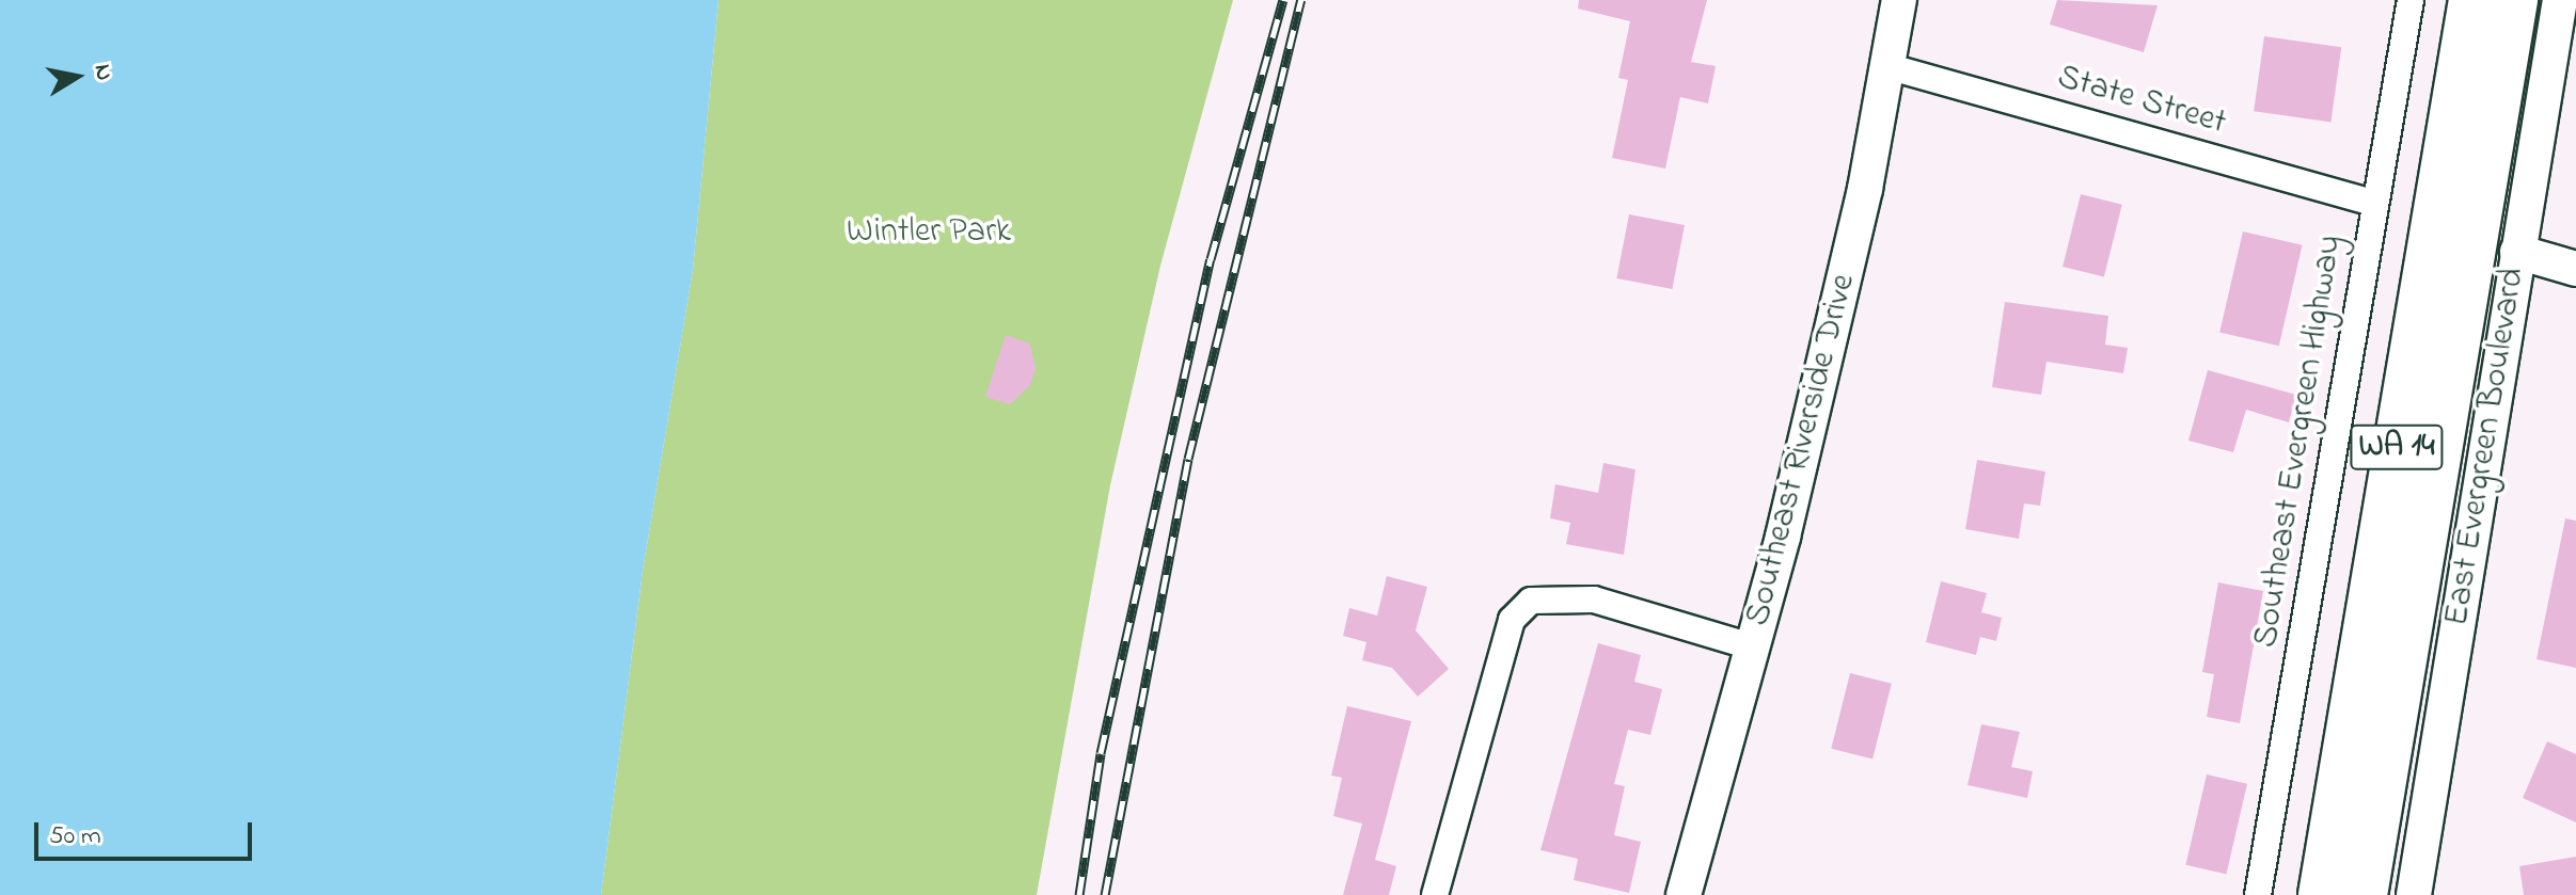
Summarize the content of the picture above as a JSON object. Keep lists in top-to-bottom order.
{
  "streets": {
    "highway": ["WA 14"],
    "street": [
      "State Street",
      "Southeast Evergreen Highway",
      "East Evergreen Boulevard",
      "Southeast Riverside Drive"
    ]
  },
  "crossings": [
    ["State Street", "Southeast Evergreen Highway"],
    ["State Street", "Southeast Riverside Drive"]
  ],
  "parks": ["Wintler Park"],
  "scale_bar": "50 m",
  "north": "right"
}
